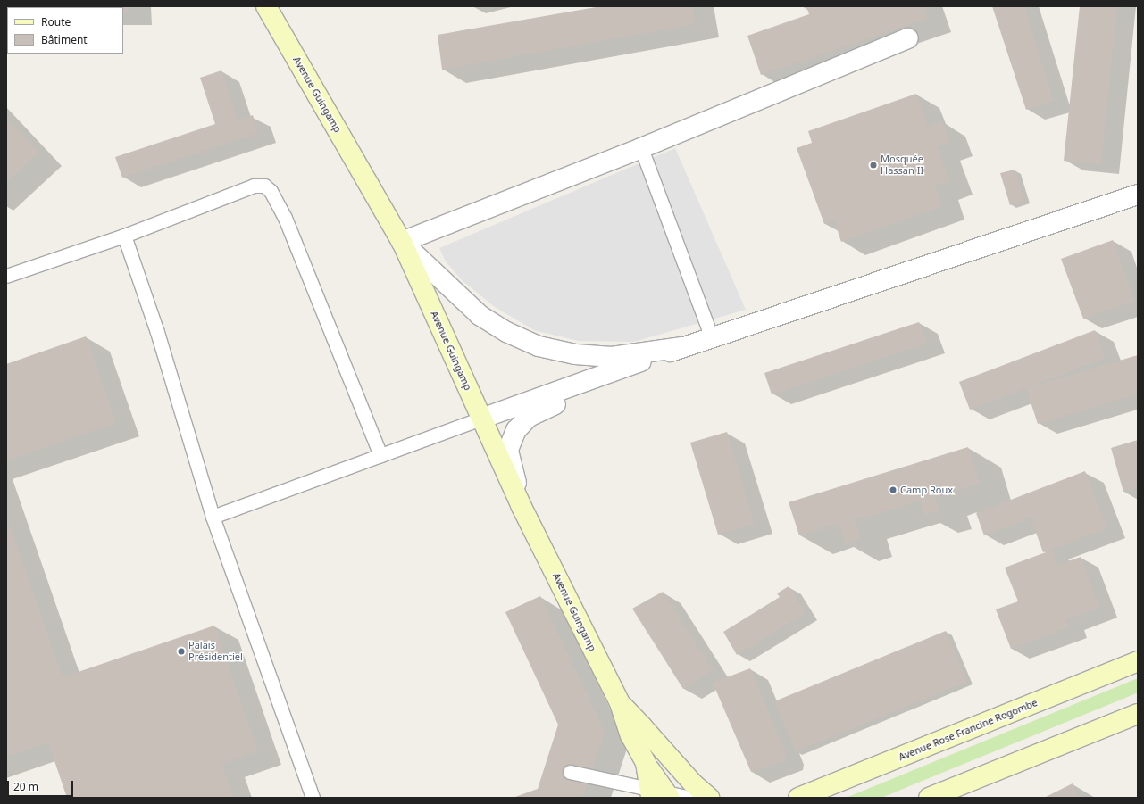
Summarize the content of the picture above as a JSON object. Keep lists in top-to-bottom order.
{
  "streets": {
    "street": ["Avenue Guingamp", "Avenue Rose Francine Rogombe"]
  },
  "places": ["Mosquée Hassan II", "Camp Roux", "Palais Présidentiel"],
  "legend": ["Route", "Bâtiment"],
  "scale_bar": "20 m"
}
